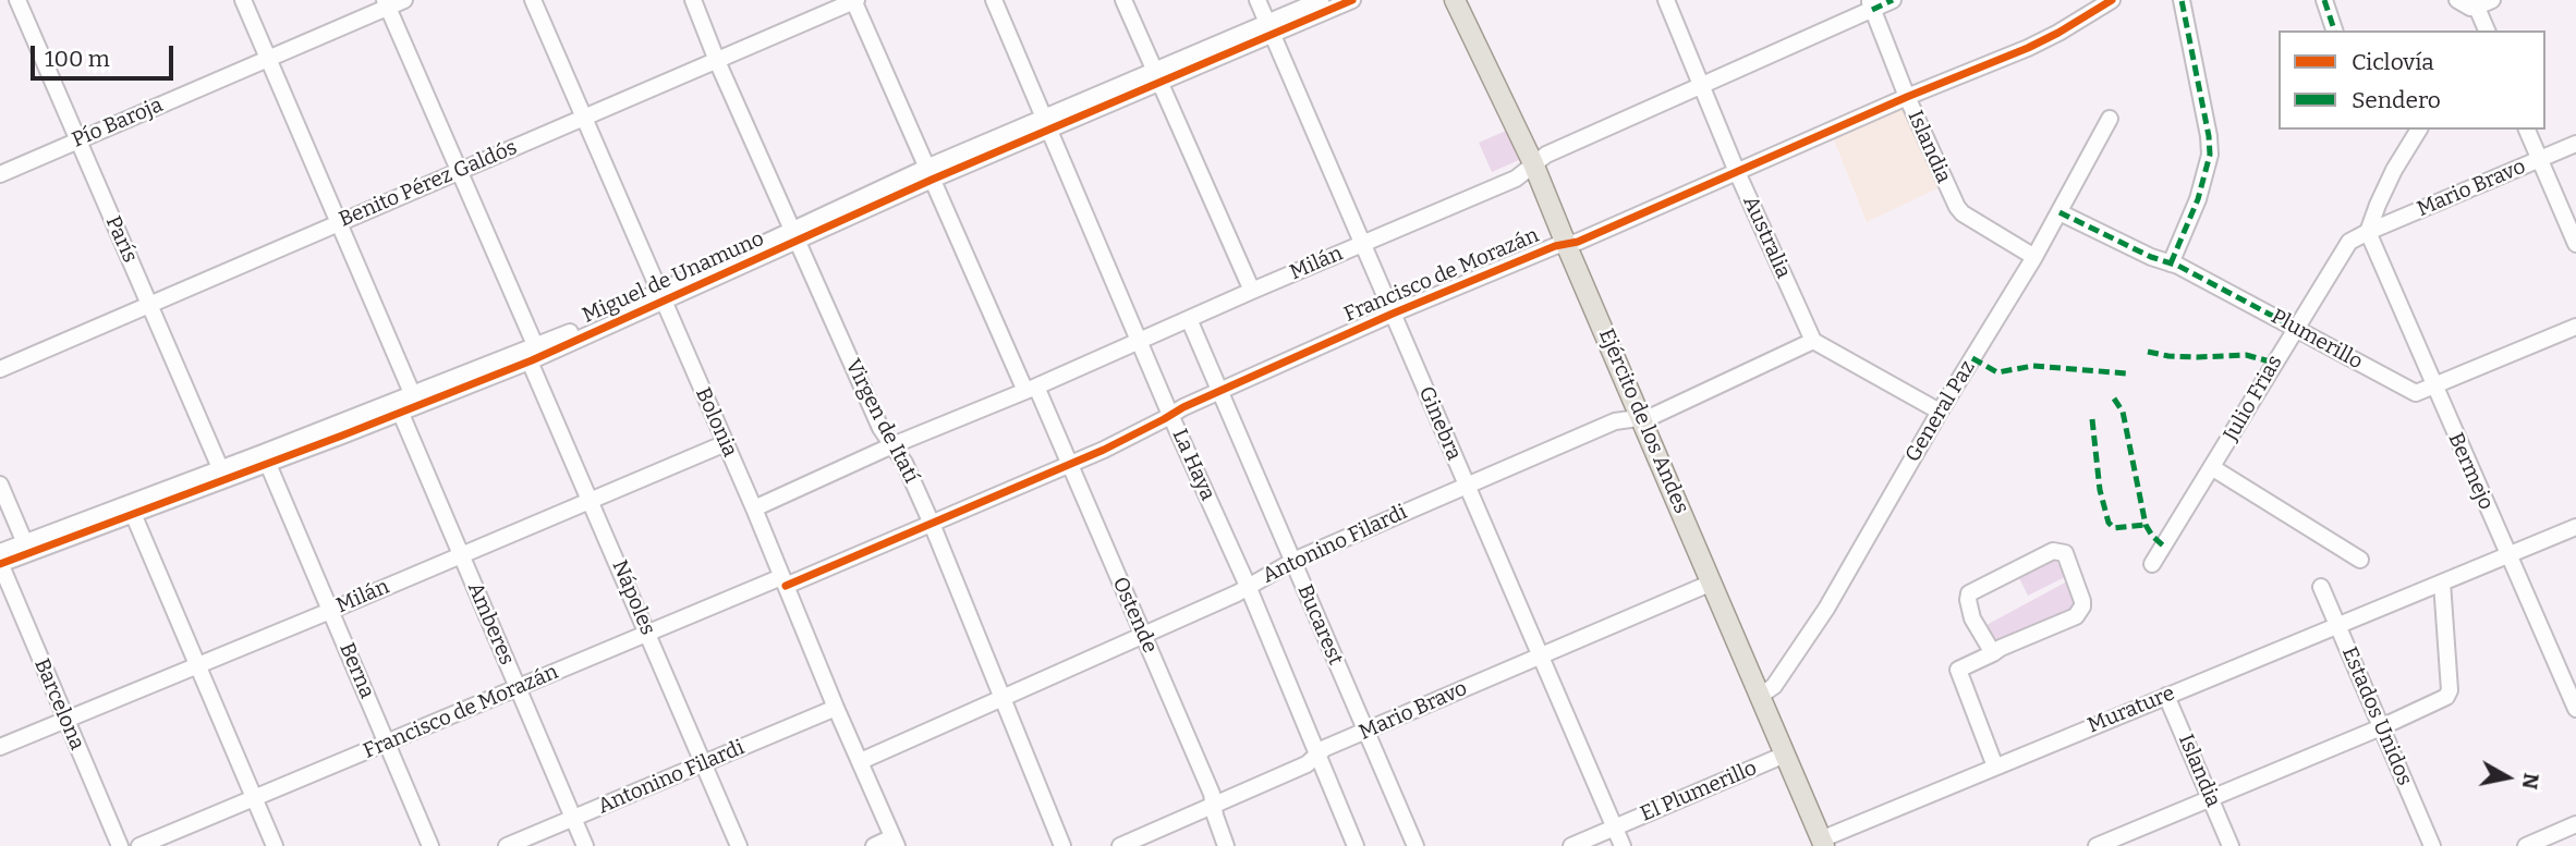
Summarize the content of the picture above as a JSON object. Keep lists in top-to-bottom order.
{
  "streets": {
    "main road": ["Ejército de los Andes"],
    "street": [
      "Pío Baroja",
      "Islandia",
      "Benito Pérez Galdós",
      "Mario Bravo",
      "Australia",
      "París",
      "Milán",
      "Francisco de Morazán",
      "Miguel de Unamuno",
      "Plumerillo",
      "Julio Frias",
      "General Paz",
      "Virgen de Itatí",
      "Bolonia",
      "Ginebra",
      "La Haya",
      "Bermejo",
      "Antonino Filardi",
      "Nápoles",
      "Ostende",
      "Amberes",
      "Bucarest",
      "Berna",
      "Barcelona",
      "Murature",
      "Estados Unidos",
      "El Plumerillo"
    ]
  },
  "crossings": [
    ["Pío Baroja", "París"],
    ["Pío Baroja", "Nápoles"],
    ["Islandia", "Milán"],
    ["Islandia", "Francisco de Morazán"],
    ["Islandia", "General Paz"],
    ["Islandia", "Murature"],
    ["Benito Pérez Galdós", "París"],
    ["Benito Pérez Galdós", "Virgen de Itatí"],
    ["Benito Pérez Galdós", "Bolonia"],
    ["Benito Pérez Galdós", "Nápoles"],
    ["Benito Pérez Galdós", "Ostende"],
    ["Mario Bravo", "Julio Frias"],
    ["Mario Bravo", "Ejército de los Andes"],
    ["Mario Bravo", "Ginebra"],
    ["Mario Bravo", "La Haya"],
    ["Mario Bravo", "Bermejo"],
    ["Mario Bravo", "Ostende"],
    ["Mario Bravo", "Bucarest"],
    ["Australia", "Milán"],
    ["Australia", "Francisco de Morazán"],
    ["Australia", "Antonino Filardi"],
    ["París", "Miguel de Unamuno"],
    ["Milán", "Virgen de Itatí"],
    ["Milán", "Ejército de los Andes"],
    ["Milán", "Bolonia"],
    ["Milán", "Ginebra"],
    ["Milán", "La Haya"],
    ["Milán", "Nápoles"],
    ["Milán", "Ostende"],
    ["Milán", "Amberes"],
    ["Milán", "Bucarest"],
    ["Milán", "Berna"],
    ["Milán", "Barcelona"],
    ["Francisco de Morazán", "Virgen de Itatí"],
    ["Francisco de Morazán", "Ejército de los Andes"],
    ["Francisco de Morazán", "Bolonia"],
    ["Francisco de Morazán", "Ginebra"],
    ["Francisco de Morazán", "La Haya"],
    ["Francisco de Morazán", "Nápoles"],
    ["Francisco de Morazán", "Ostende"],
    ["Francisco de Morazán", "Amberes"],
    ["Francisco de Morazán", "Bucarest"],
    ["Francisco de Morazán", "Berna"],
    ["Miguel de Unamuno", "Virgen de Itatí"],
    ["Miguel de Unamuno", "Bolonia"],
    ["Miguel de Unamuno", "Ginebra"],
    ["Miguel de Unamuno", "La Haya"],
    ["Miguel de Unamuno", "Nápoles"],
    ["Miguel de Unamuno", "Ostende"],
    ["Miguel de Unamuno", "Amberes"],
    ["Miguel de Unamuno", "Berna"],
    ["Miguel de Unamuno", "Barcelona"],
    ["Plumerillo", "Julio Frias"],
    ["Plumerillo", "General Paz"],
    ["Plumerillo", "Bermejo"],
    ["Julio Frias", "Bermejo"],
    ["General Paz", "Ejército de los Andes"],
    ["Virgen de Itatí", "Antonino Filardi"],
    ["Ejército de los Andes", "Antonino Filardi"],
    ["Ejército de los Andes", "Murature"],
    ["Ejército de los Andes", "El Plumerillo"],
    ["Bolonia", "Antonino Filardi"],
    ["Ginebra", "Antonino Filardi"],
    ["Ginebra", "El Plumerillo"],
    ["La Haya", "Antonino Filardi"],
    ["Bermejo", "Murature"],
    ["Antonino Filardi", "Nápoles"],
    ["Antonino Filardi", "Ostende"],
    ["Antonino Filardi", "Amberes"],
    ["Antonino Filardi", "Bucarest"],
    ["Murature", "Estados Unidos"]
  ],
  "legend": ["Ciclovía", "Sendero"],
  "scale_bar": "100 m",
  "north": "right"
}
